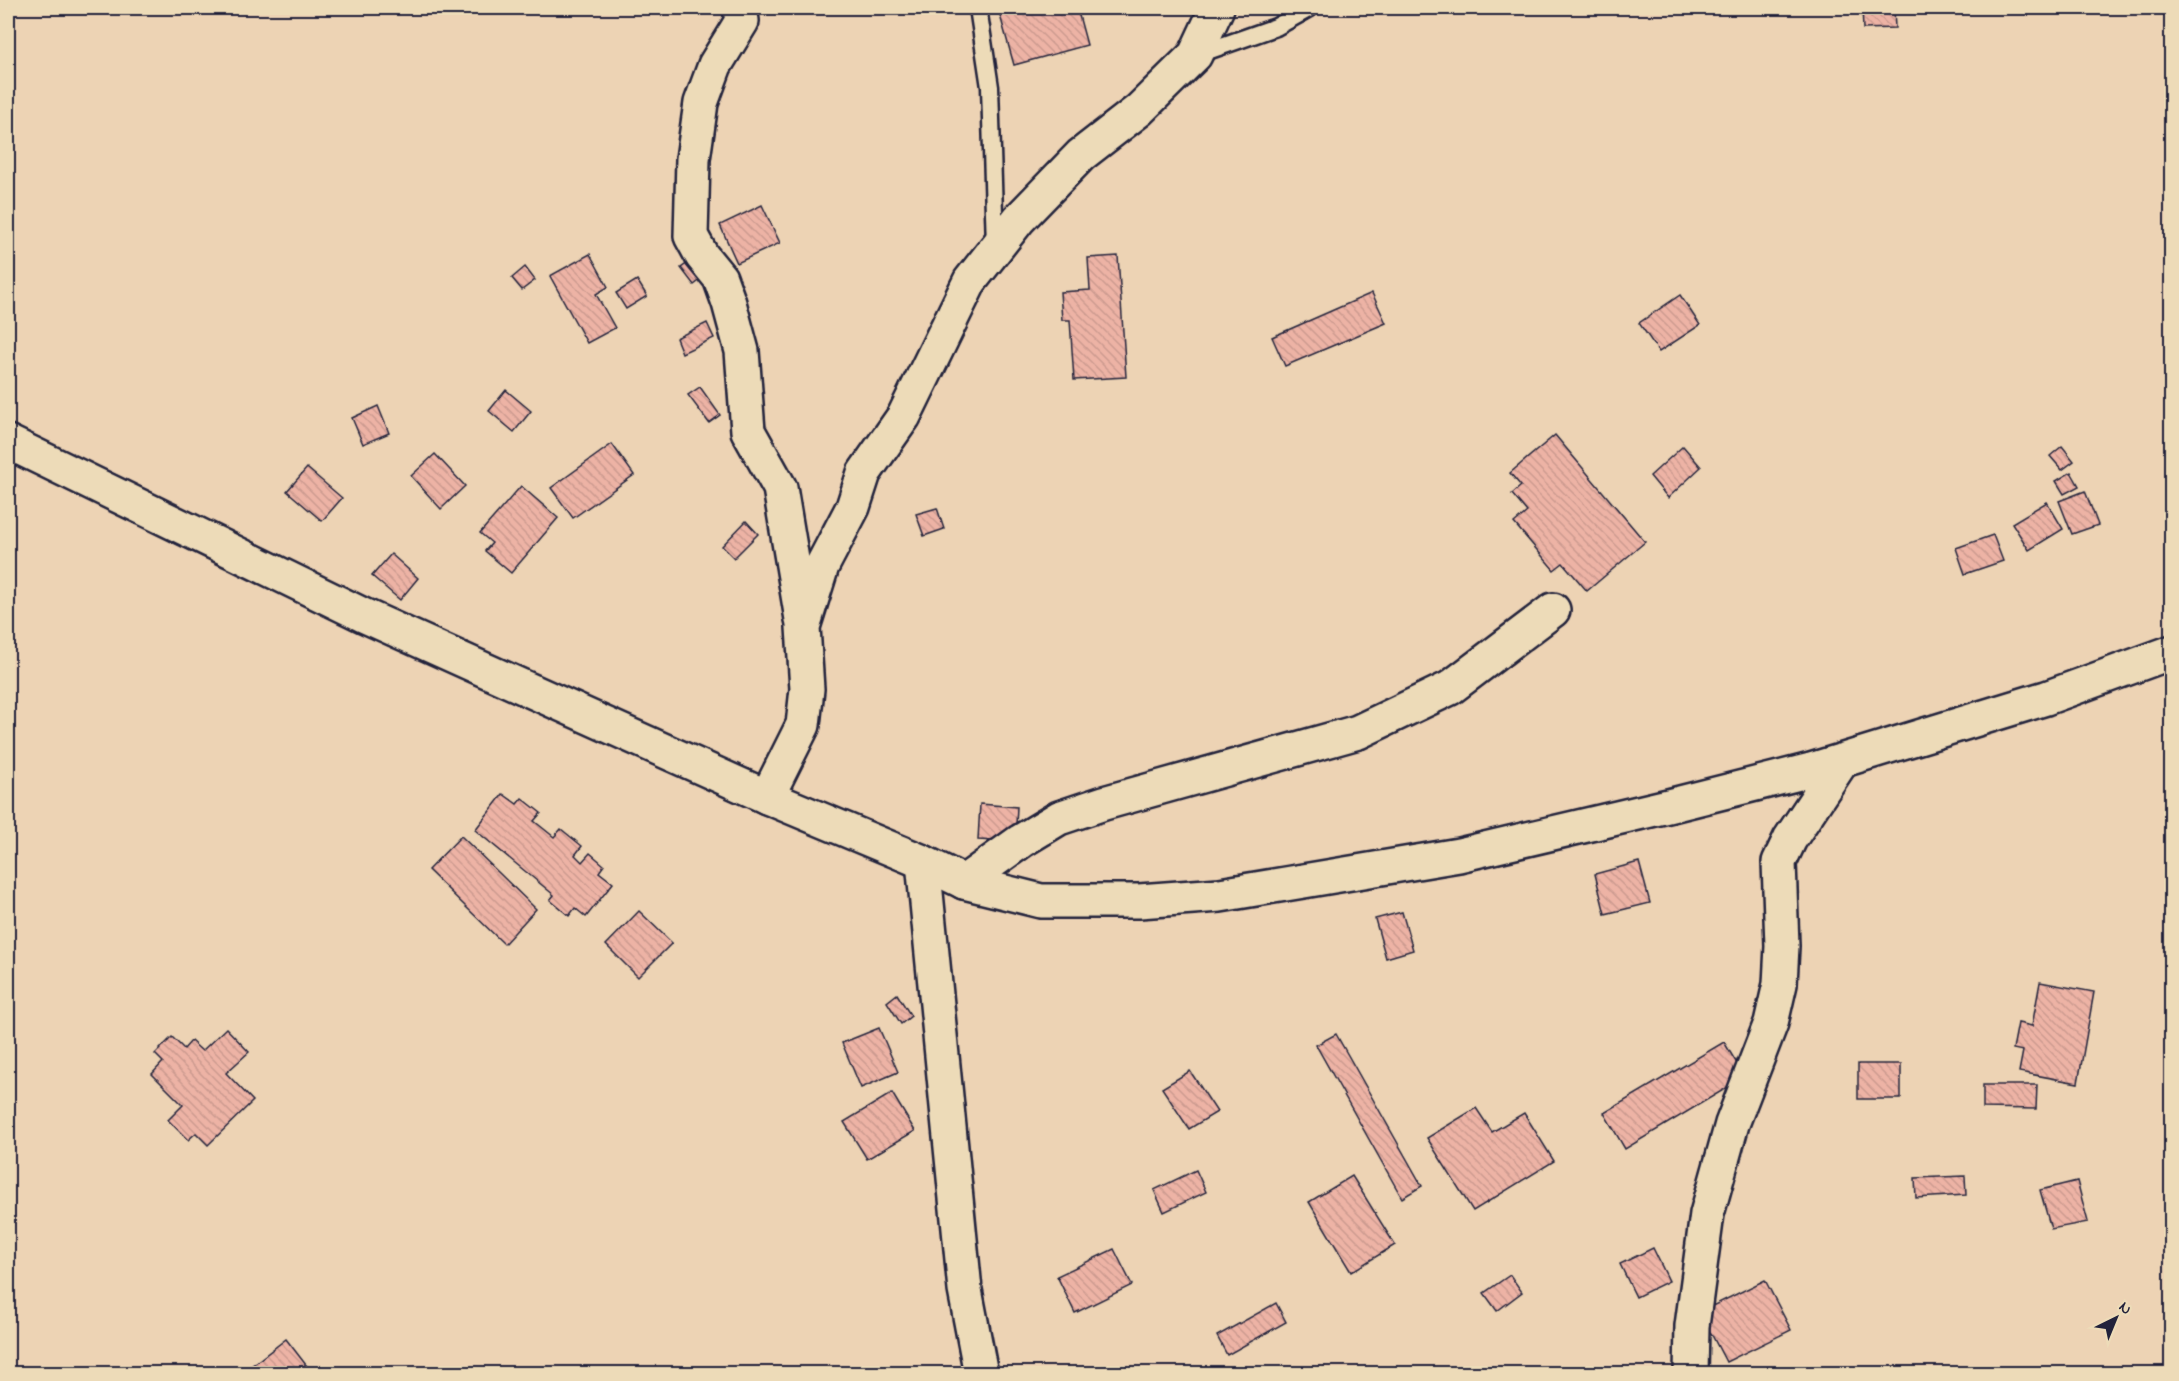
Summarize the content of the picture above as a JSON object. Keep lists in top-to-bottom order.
{
  "north": "top right"
}
